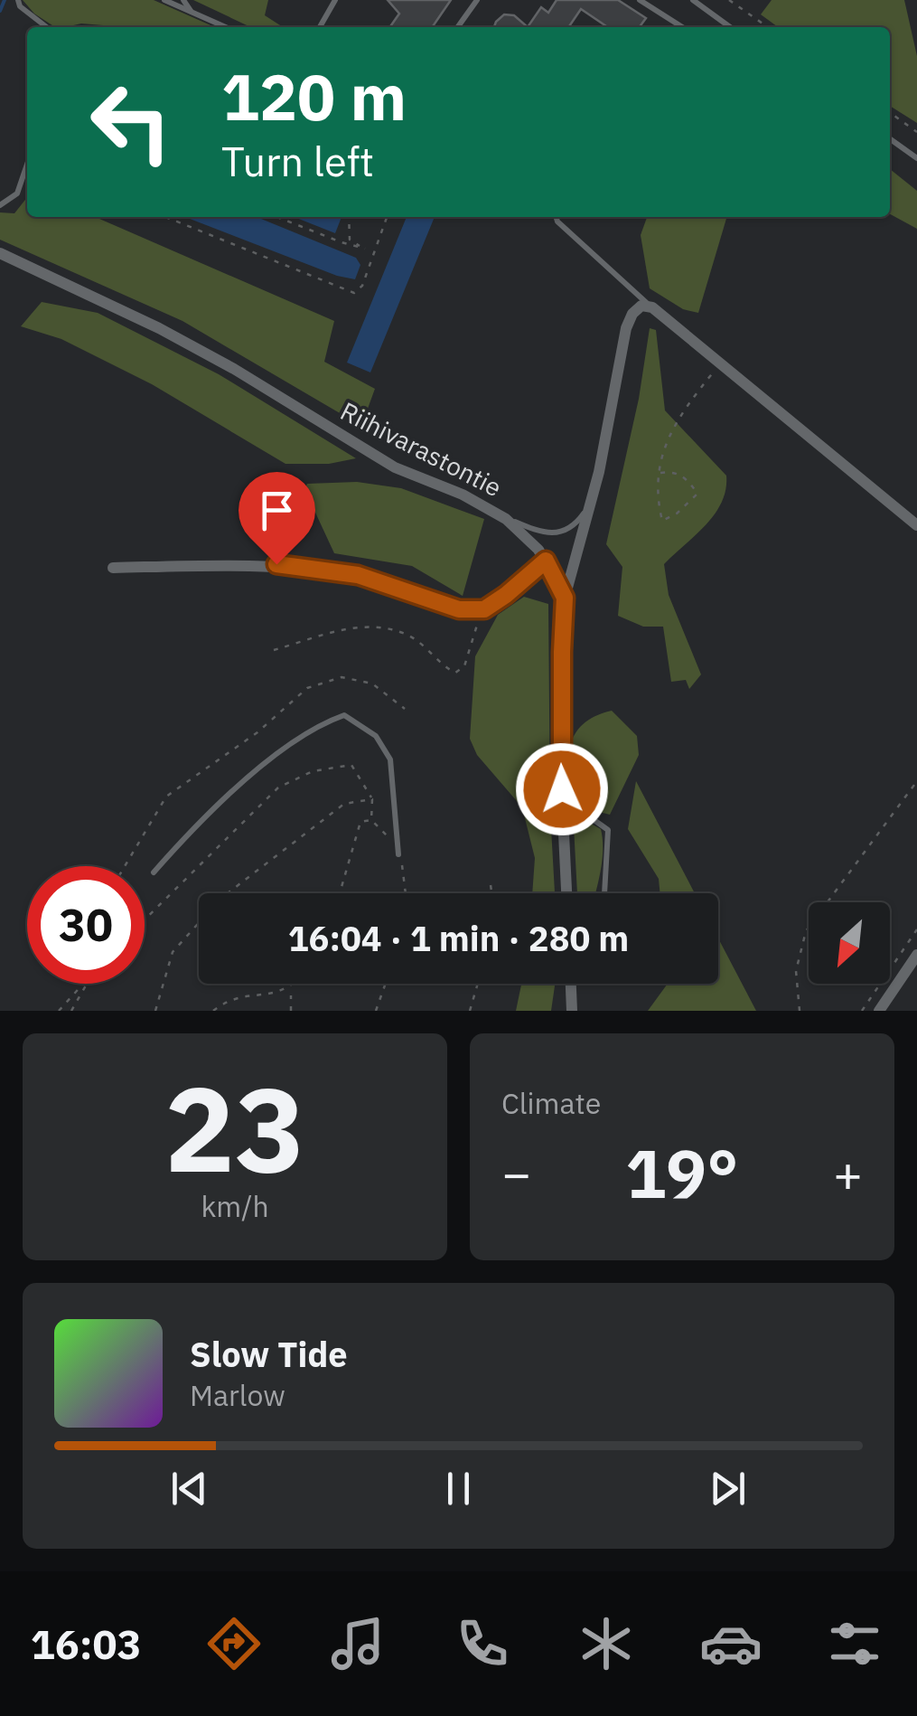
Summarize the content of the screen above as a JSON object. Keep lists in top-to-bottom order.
{
  "streets": {
    "street": ["Riihivarastontie"]
  },
  "north": "bottom left",
  "page": {
    "turn": ["120 m", "Turn left"],
    "limit": "30",
    "trip": "16:04 · 1 min · 280 m",
    "tile": [
      ["23", "km/h"],
      "Climate"
    ],
    "heat": ["−", "19°", "+"],
    "song": ["Slow Tide", "Marlow"],
    "tabs": "16:03"
  }
}
